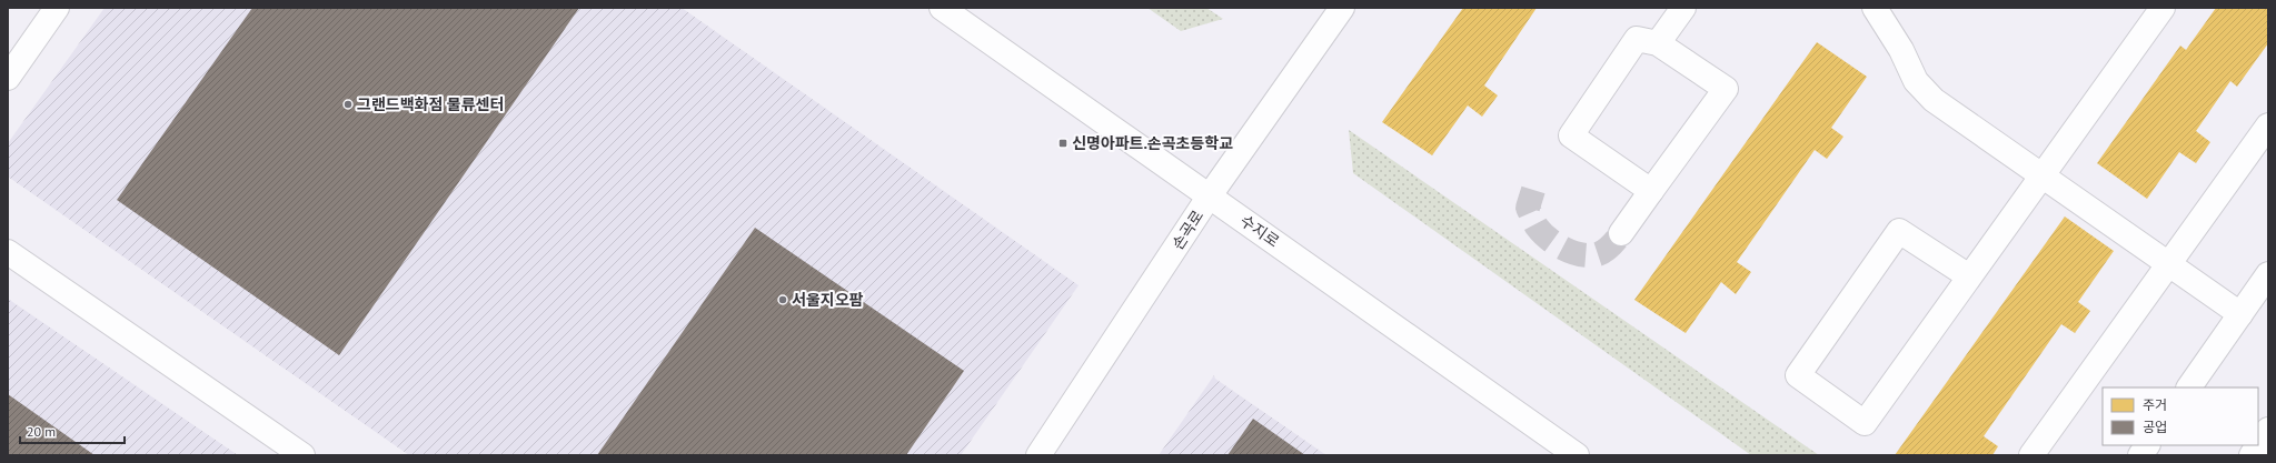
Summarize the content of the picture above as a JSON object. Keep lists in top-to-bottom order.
{
  "streets": {
    "street": ["손곡로", "수지로"]
  },
  "crossings": [
    ["손곡로", "수지로"]
  ],
  "places": {
    "other": ["그랜드백화점 물류센터", "서울지오팜"],
    "transit": ["신명아파트.손곡초등학교"]
  },
  "legend": ["주거", "공업"],
  "scale_bar": "20 m"
}
